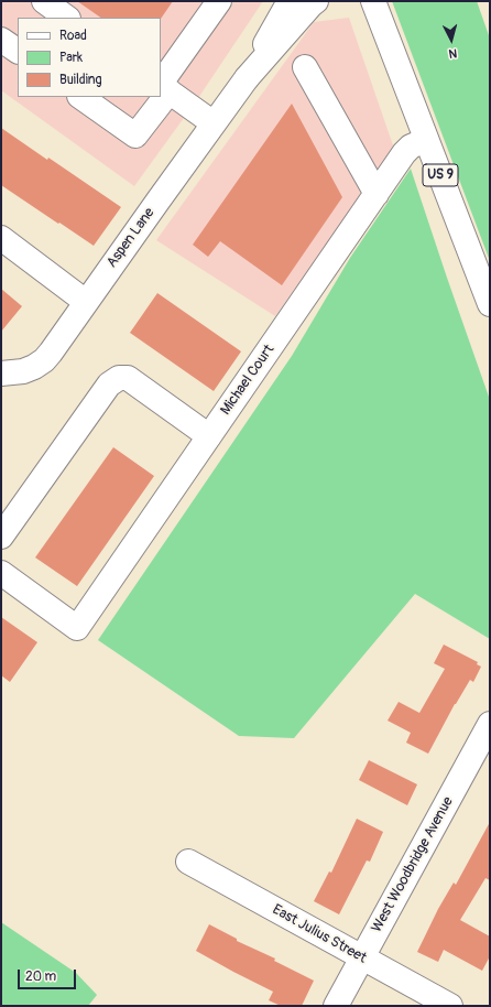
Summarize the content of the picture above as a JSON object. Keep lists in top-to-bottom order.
{
  "streets": {
    "main road": [
      "US 9",
      "Aspen Lane",
      "Michael Court",
      "West Woodbridge Avenue",
      "East Julius Street"
    ]
  },
  "crossings": [
    ["US 9", "Michael Court"],
    ["West Woodbridge Avenue", "East Julius Street"]
  ],
  "legend": ["Road", "Park", "Building"],
  "scale_bar": "20 m",
  "north": "bottom"
}
